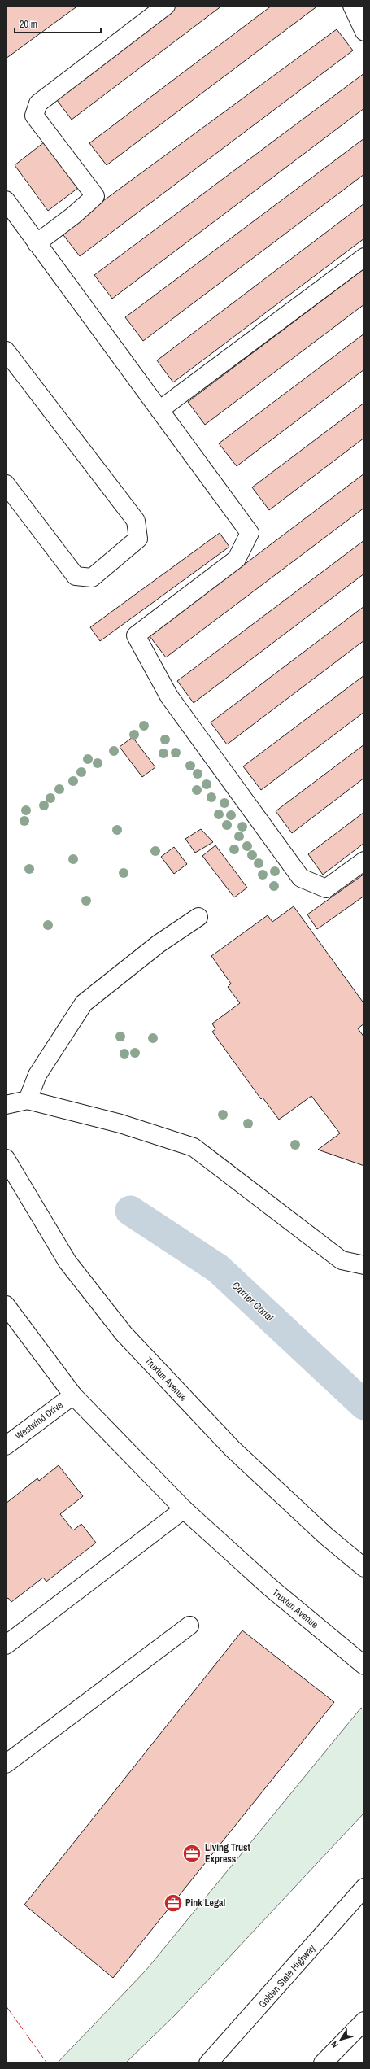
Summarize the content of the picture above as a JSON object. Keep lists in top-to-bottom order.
{
  "streets": {
    "main road": ["Truxtun Avenue", "Westwind Drive", "Golden State Highway"]
  },
  "crossings": [
    ["Truxtun Avenue", "Westwind Drive"]
  ],
  "water": ["Carrier Canal"],
  "places": {
    "office": ["Living Trust Express", "Pink Legal"]
  },
  "scale_bar": "20 m",
  "north": "bottom left"
}
